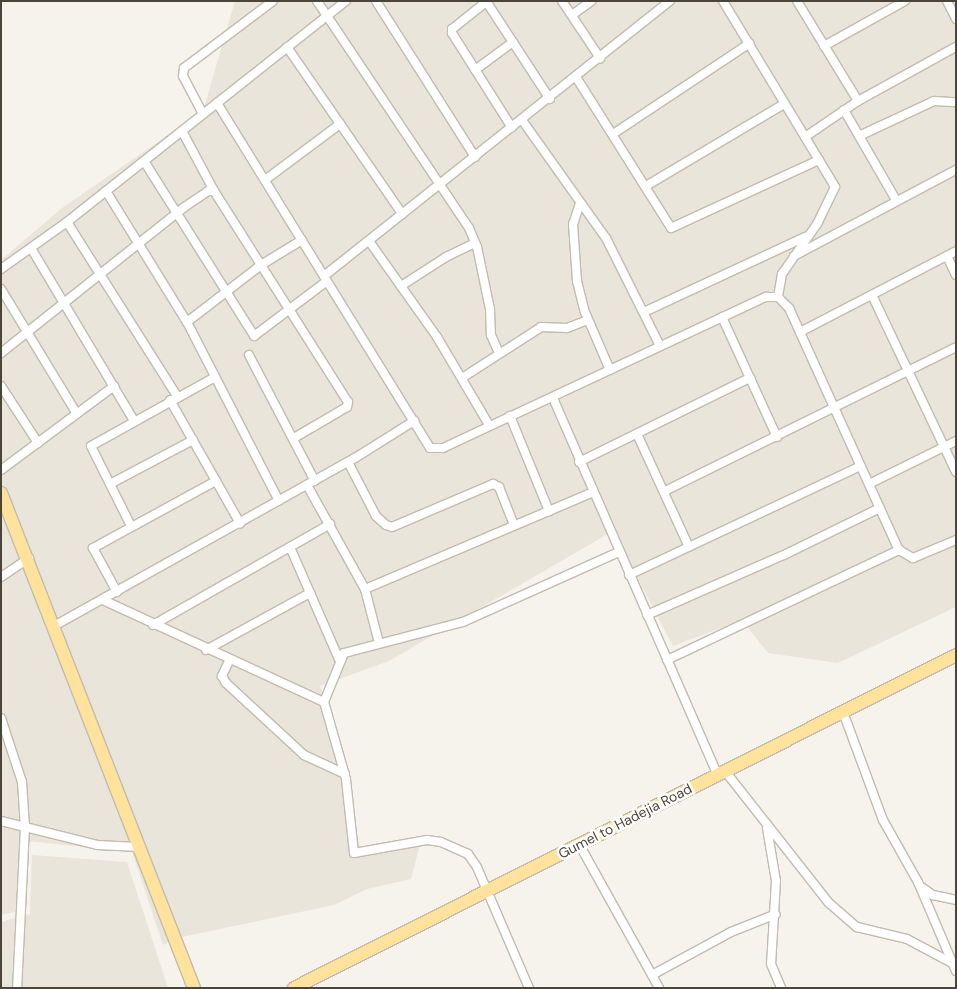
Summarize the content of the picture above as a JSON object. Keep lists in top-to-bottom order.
{
  "streets": {
    "main road": ["Gumel to Hadejia Road"]
  }
}
